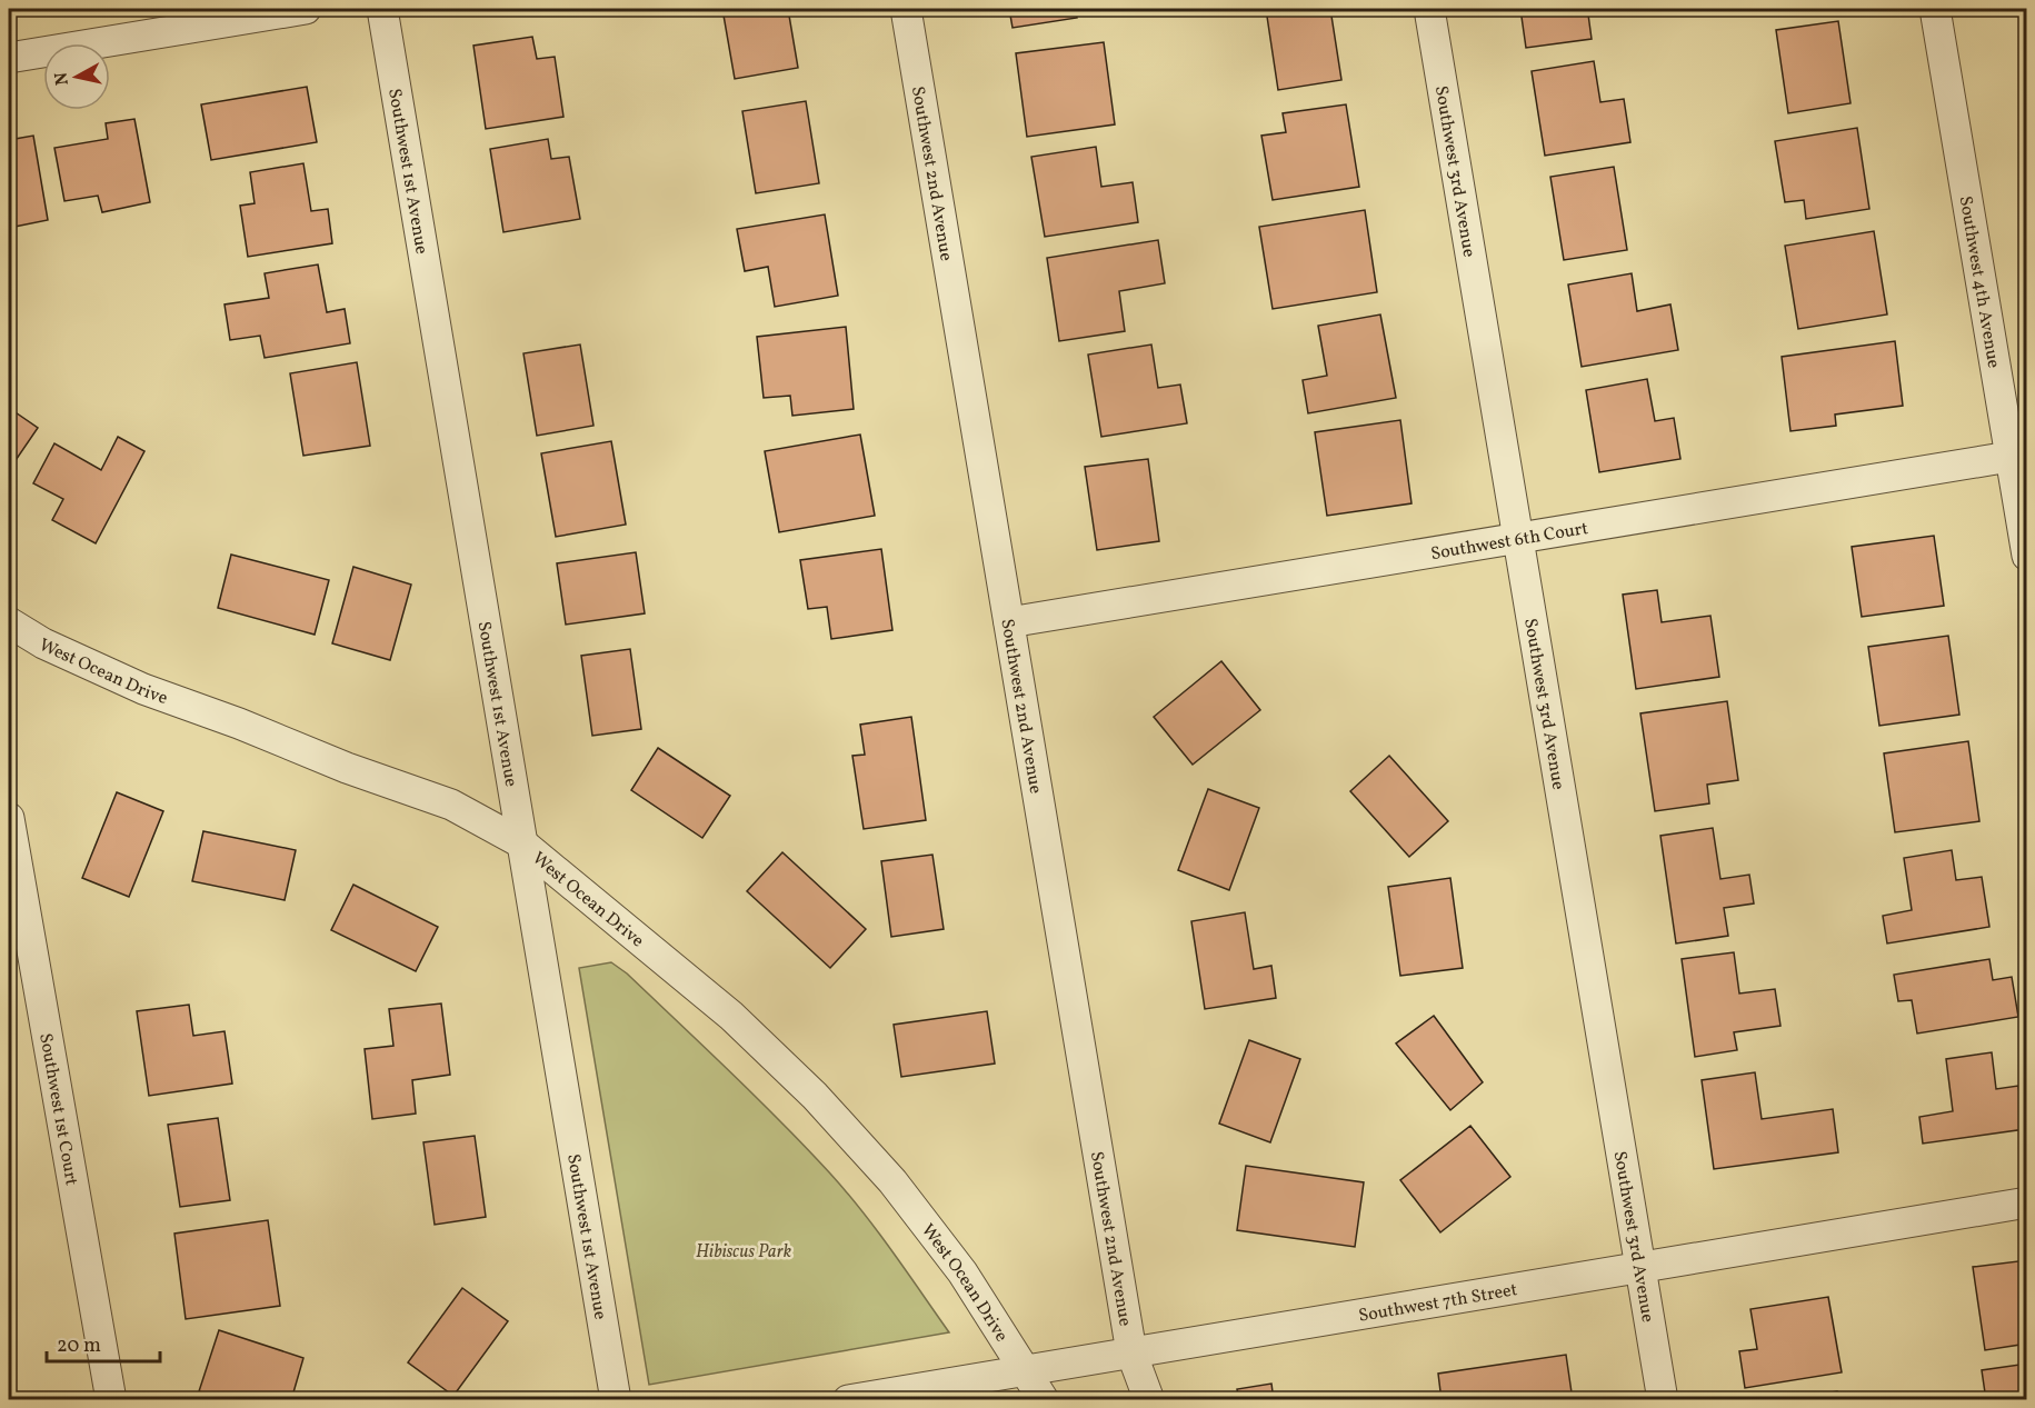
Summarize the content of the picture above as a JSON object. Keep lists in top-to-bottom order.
{
  "streets": {
    "street": [
      "Southwest 1st Avenue",
      "Southwest 3rd Avenue",
      "Southwest 2nd Avenue",
      "Southwest 4th Avenue",
      "Southwest 6th Court",
      "West Ocean Drive",
      "Southwest 1st Court",
      "Southwest 7th Street"
    ]
  },
  "crossings": [
    ["Southwest 1st Avenue", "West Ocean Drive"],
    ["Southwest 3rd Avenue", "Southwest 6th Court"],
    ["Southwest 3rd Avenue", "Southwest 7th Street"],
    ["Southwest 2nd Avenue", "Southwest 6th Court"],
    ["Southwest 2nd Avenue", "Southwest 7th Street"],
    ["Southwest 4th Avenue", "Southwest 6th Court"],
    ["West Ocean Drive", "Southwest 7th Street"]
  ],
  "parks": ["Hibiscus Park"],
  "scale_bar": "20 m",
  "north": "left"
}
